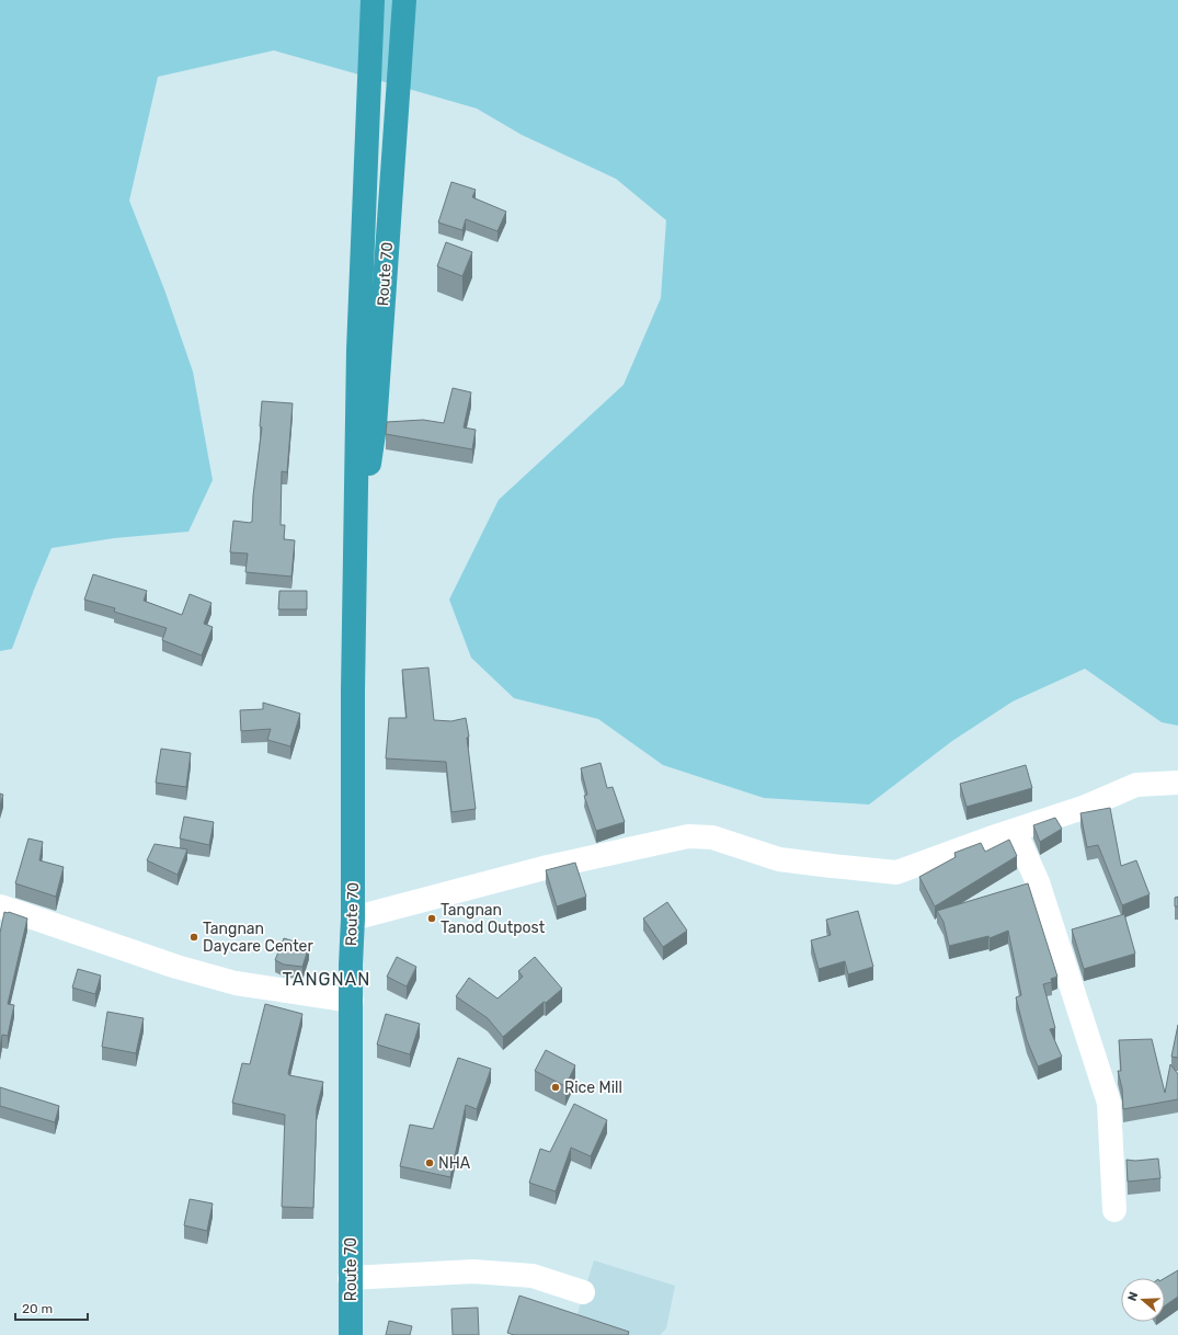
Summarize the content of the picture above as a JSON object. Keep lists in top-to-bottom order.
{
  "streets": {
    "highway": ["Route 70"]
  },
  "districts": ["TANGNAN"],
  "places": [
    "Tangnan Tanod Outpost",
    "Tangnan Daycare Center",
    "Rice Mill",
    "NHA"
  ],
  "scale_bar": "20 m",
  "north": "left"
}
